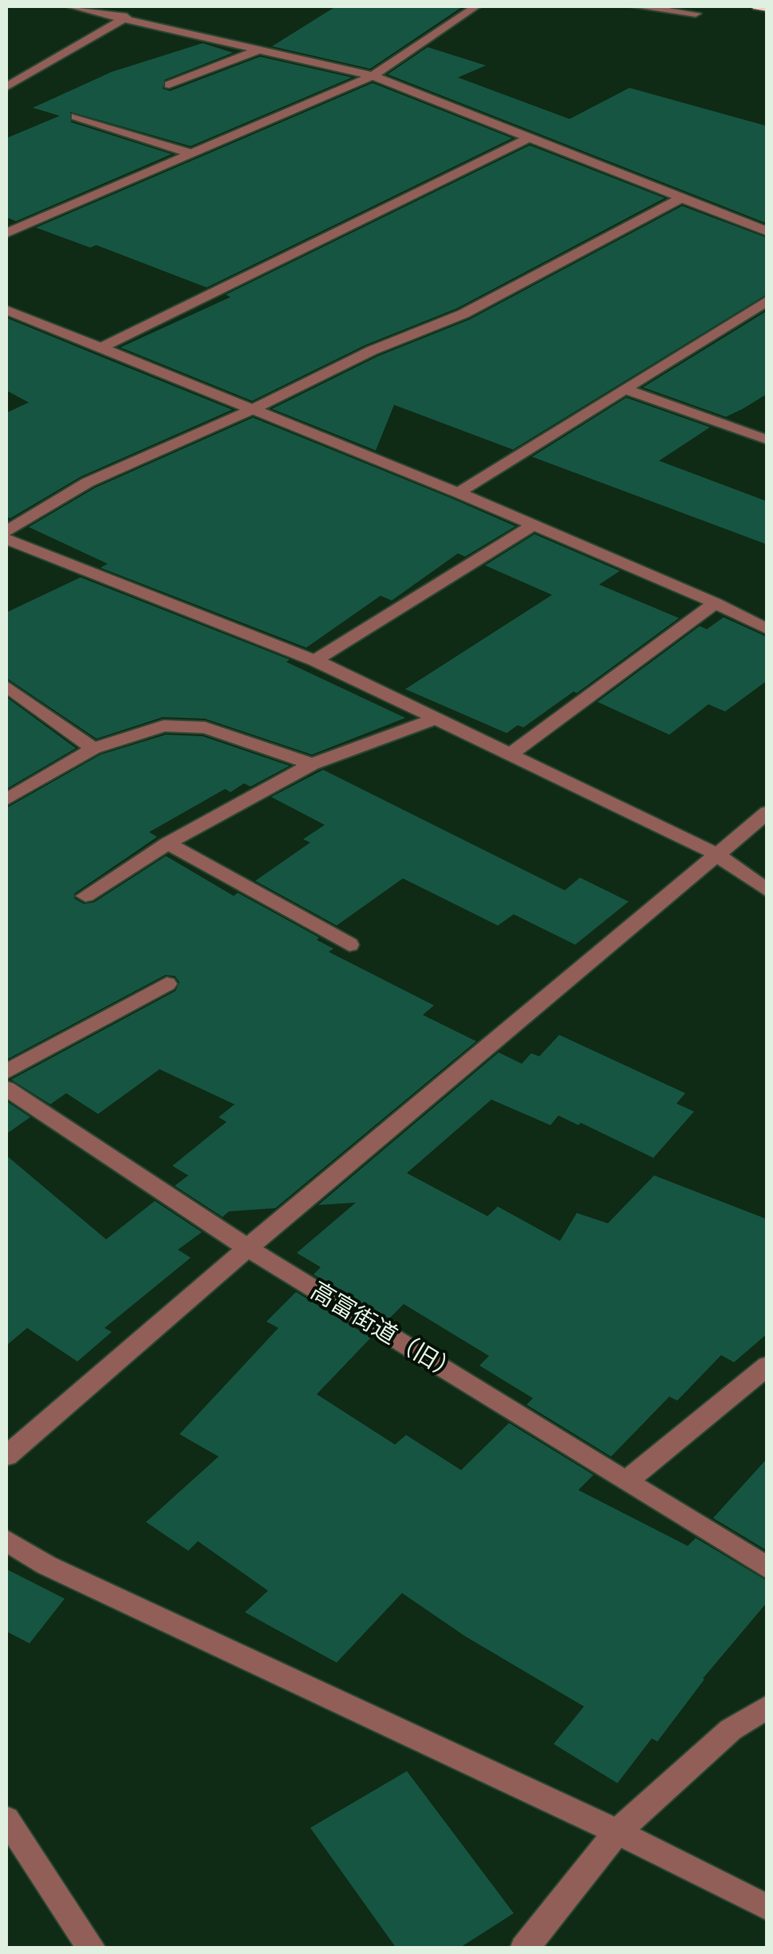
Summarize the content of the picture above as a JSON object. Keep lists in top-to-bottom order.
{
  "streets": {
    "street": ["高富街道（旧）"]
  }
}
